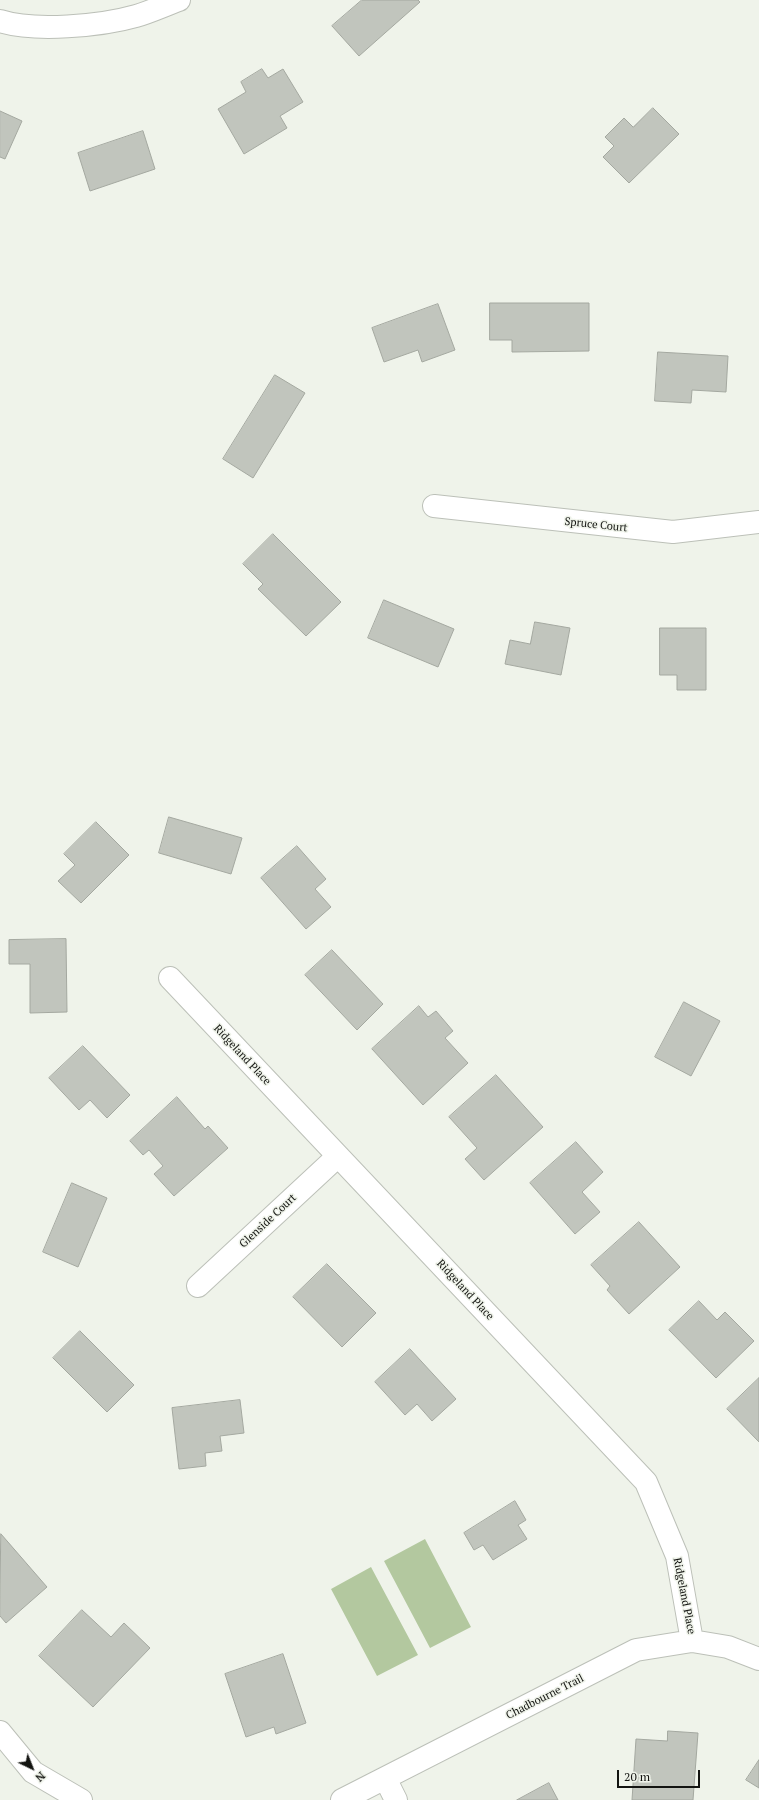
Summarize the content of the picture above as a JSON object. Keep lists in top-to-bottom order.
{
  "streets": {
    "street": [
      "Spruce Court",
      "Ridgeland Place",
      "Glenside Court",
      "Chadbourne Trail"
    ]
  },
  "crossings": [
    ["Ridgeland Place", "Glenside Court"],
    ["Ridgeland Place", "Chadbourne Trail"]
  ],
  "scale_bar": "20 m",
  "north": "bottom right"
}
